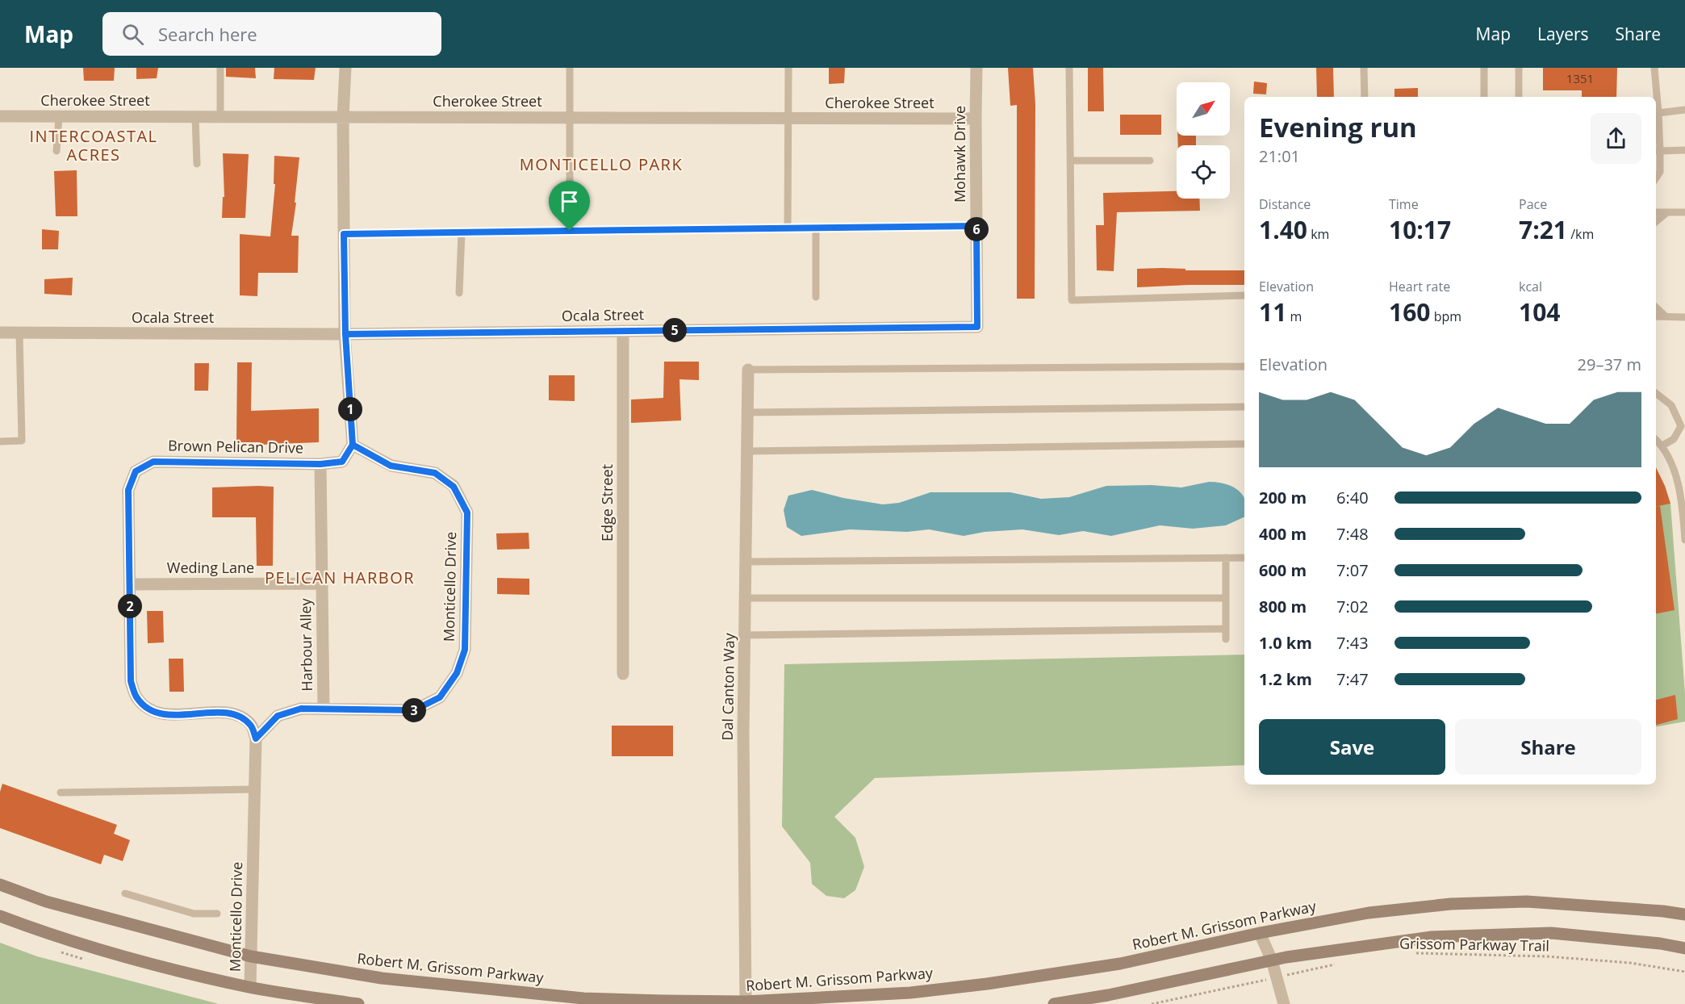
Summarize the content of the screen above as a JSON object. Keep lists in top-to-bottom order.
{
  "streets": {
    "main road": ["Robert M. Grissom Parkway"],
    "street": [
      "Cherokee Street",
      "Mohawk Drive",
      "Ocala Street",
      "Brown Pelican Drive",
      "Edge Street",
      "Weding Lane",
      "Monticello Drive",
      "Harbour Alley",
      "Dal Canton Way"
    ],
    "path": ["Grissom Parkway Trail"]
  },
  "crossings": [
    ["Cherokee Street", "Mohawk Drive"],
    ["Mohawk Drive", "Ocala Street"],
    ["Ocala Street", "Edge Street"],
    ["Brown Pelican Drive", "Weding Lane"],
    ["Brown Pelican Drive", "Monticello Drive"],
    ["Brown Pelican Drive", "Harbour Alley"],
    ["Weding Lane", "Harbour Alley"],
    ["Monticello Drive", "Harbour Alley"],
    ["Monticello Drive", "Robert M. Grissom Parkway"],
    ["Dal Canton Way", "Robert M. Grissom Parkway"]
  ],
  "districts": ["INTERCOASTAL ACRES", "MONTICELLO PARK", "PELICAN HARBOR"],
  "house_numbers": ["1351"],
  "north": "top right",
  "page": {
    "header": "Map",
    "search": "Search here",
    "nav": ["Map", "Layers", "Share"],
    "heading": ["Evening run", "21:01"],
    "stats": [
      ["Distance", "1.40 km"],
      ["Time", "10:17"],
      ["Pace", "7:21 /km"],
      ["Elevation", "11 m"],
      ["Heart rate", "160 bpm"],
      ["kcal", "104"]
    ],
    "pins": [
      "6",
      "5",
      "1",
      "2",
      "3"
    ],
    "chart": ["Elevation", "29–37 m"],
    "list": [
      {
        "name": "200 m",
        "note": "6:40"
      },
      {
        "name": "400 m",
        "note": "7:48"
      },
      {
        "name": "600 m",
        "note": "7:07"
      },
      {
        "name": "800 m",
        "note": "7:02"
      },
      {
        "name": "1.0 km",
        "note": "7:43"
      },
      {
        "name": "1.2 km",
        "note": "7:47"
      }
    ],
    "buttons": ["Save", "Share"]
  }
}
